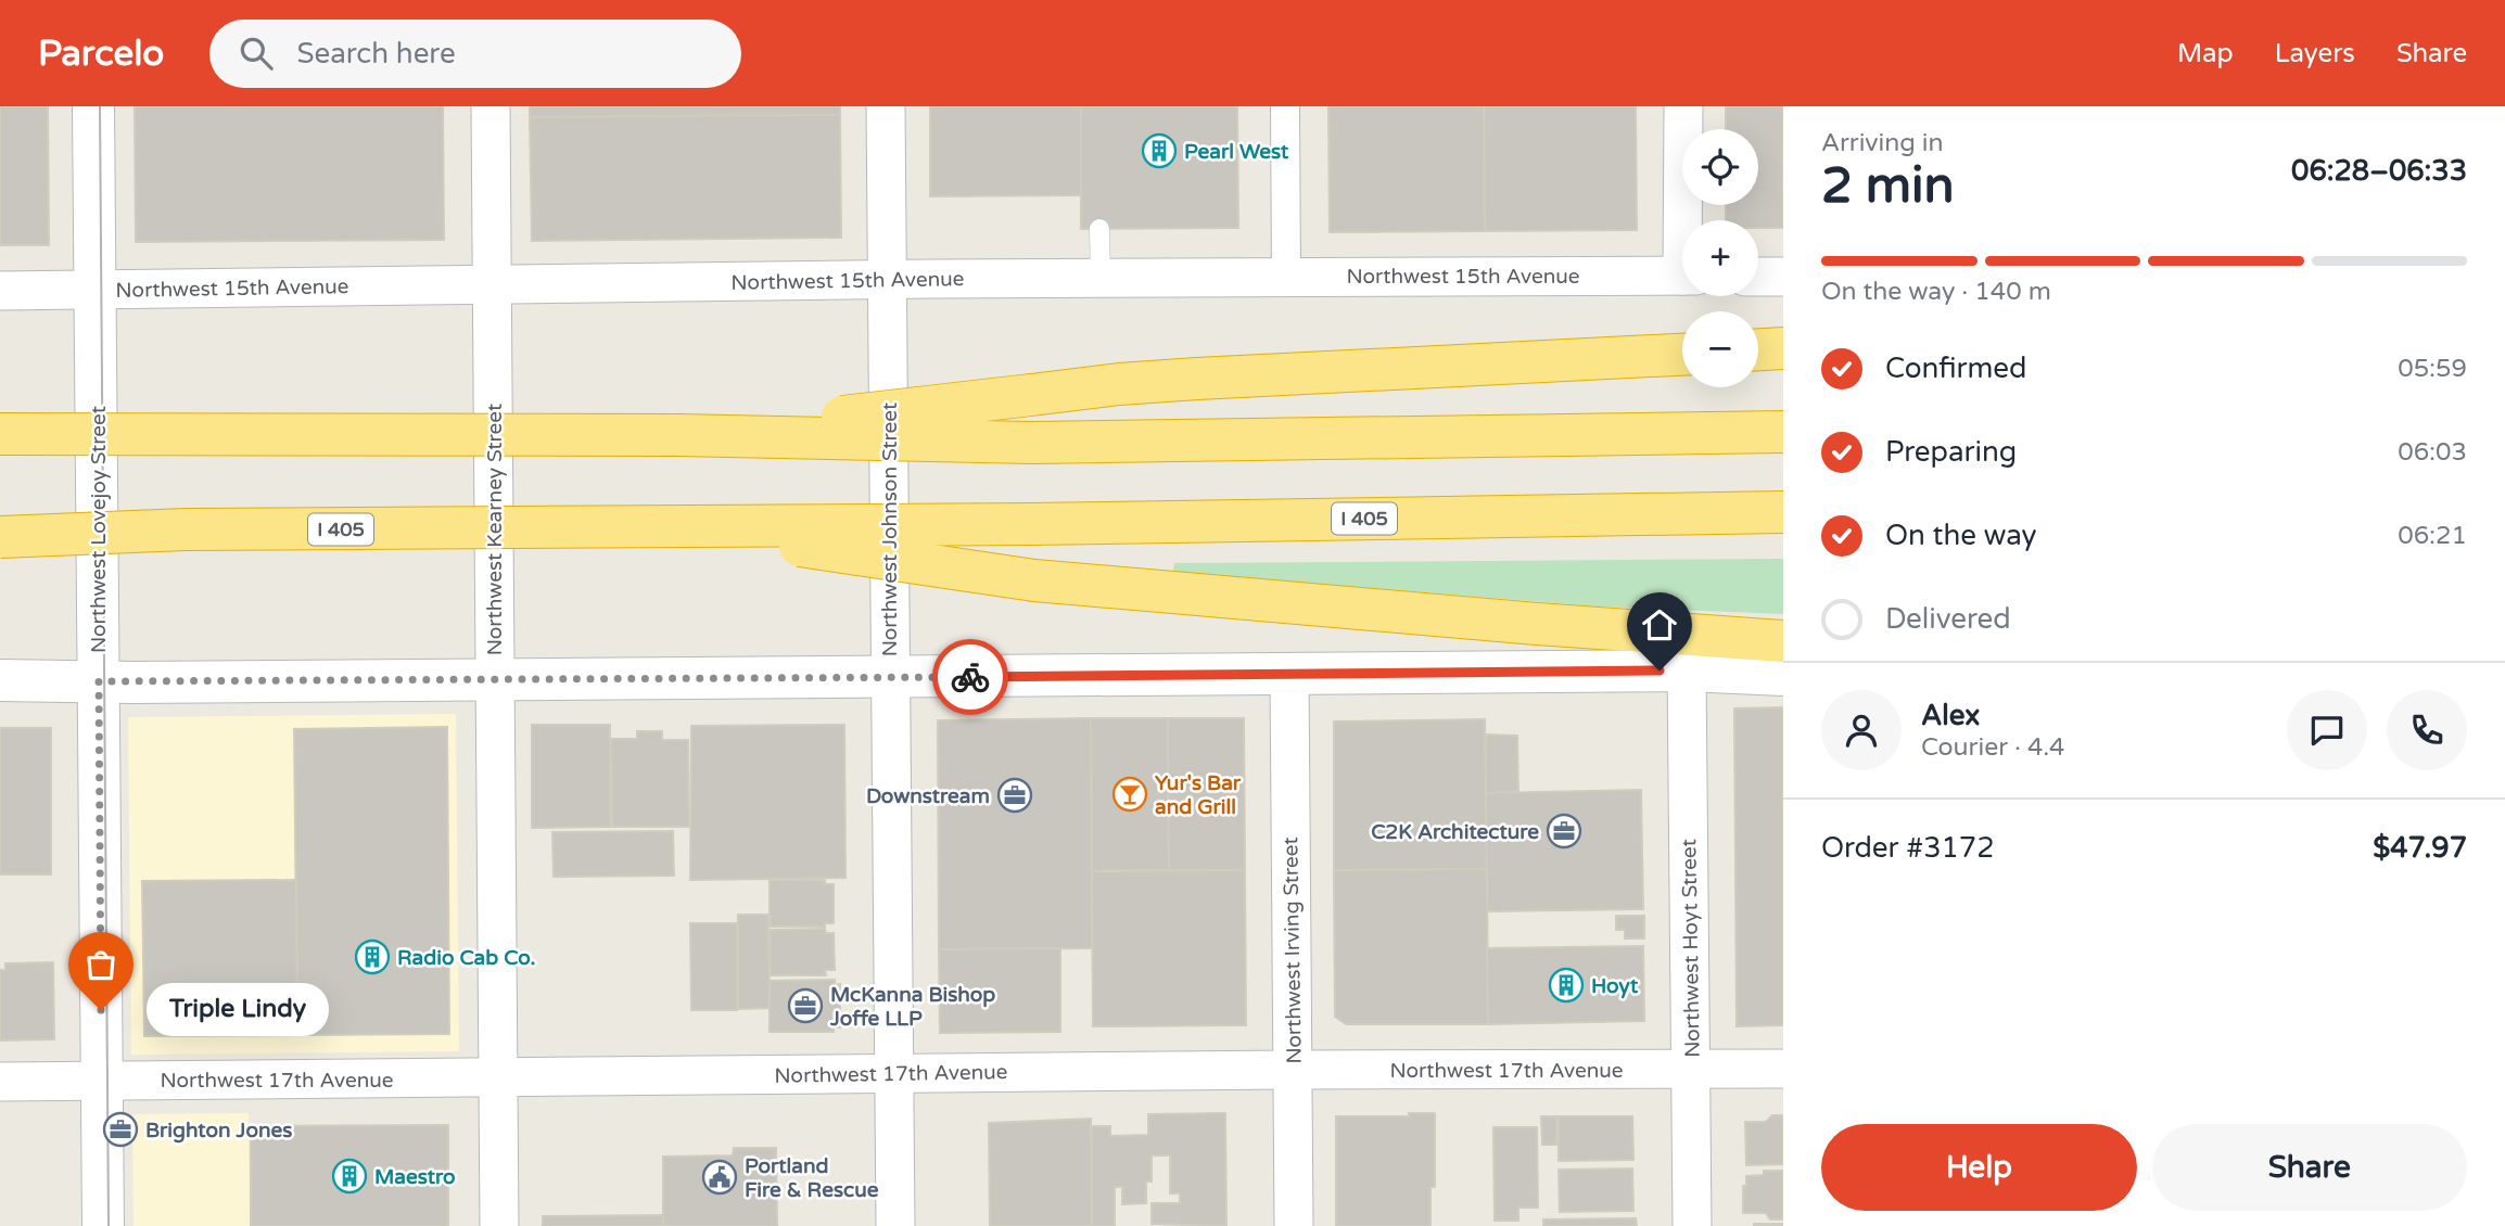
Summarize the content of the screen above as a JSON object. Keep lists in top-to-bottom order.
{
  "streets": {
    "highway": ["I 405"],
    "main road": ["Northwest Lovejoy Street"],
    "street": [
      "Northwest 15th Avenue",
      "Northwest Kearney Street",
      "Northwest Johnson Street",
      "Northwest Hoyt Street",
      "Northwest Irving Street",
      "Northwest 17th Avenue"
    ]
  },
  "crossings": [
    ["Northwest 15th Avenue", "Northwest Lovejoy Street"],
    ["Northwest 15th Avenue", "Northwest Kearney Street"],
    ["Northwest 15th Avenue", "Northwest Johnson Street"],
    ["Northwest Lovejoy Street", "Northwest 17th Avenue"],
    ["Northwest Kearney Street", "Northwest 17th Avenue"],
    ["Northwest Johnson Street", "Northwest 17th Avenue"],
    ["Northwest Hoyt Street", "Northwest 17th Avenue"],
    ["Northwest Irving Street", "Northwest 17th Avenue"]
  ],
  "places": {
    "building": [
      "Pearl West",
      "Radio Cab Co.",
      "Hoyt",
      "Maestro"
    ],
    "bar": ["Yur's Bar and Grill"],
    "office": [
      "Downstream",
      "C2K Architecture",
      "McKanna Bishop Joffe LLP",
      "Brighton Jones"
    ],
    "other": ["Triple Lindy"],
    "public building": ["Portland Fire & Rescue"]
  },
  "page": {
    "header": "Parcelo",
    "search": "Search here",
    "nav": ["Map", "Layers", "Share"],
    "heading": ["2 min", "Arriving in", "06:28–06:33"],
    "panel": [
      "Alex",
      "Courier · 4.4",
      "Order #3172",
      "$47.97"
    ],
    "map_buttons": ["+", "−"],
    "bar": "On the way · 140 m",
    "list": [
      ["Confirmed", "05:59"],
      ["Preparing", "06:03"],
      ["On the way", "06:21"],
      "Delivered"
    ],
    "bubble": "Triple Lindy",
    "buttons": ["Help", "Share"]
  }
}
